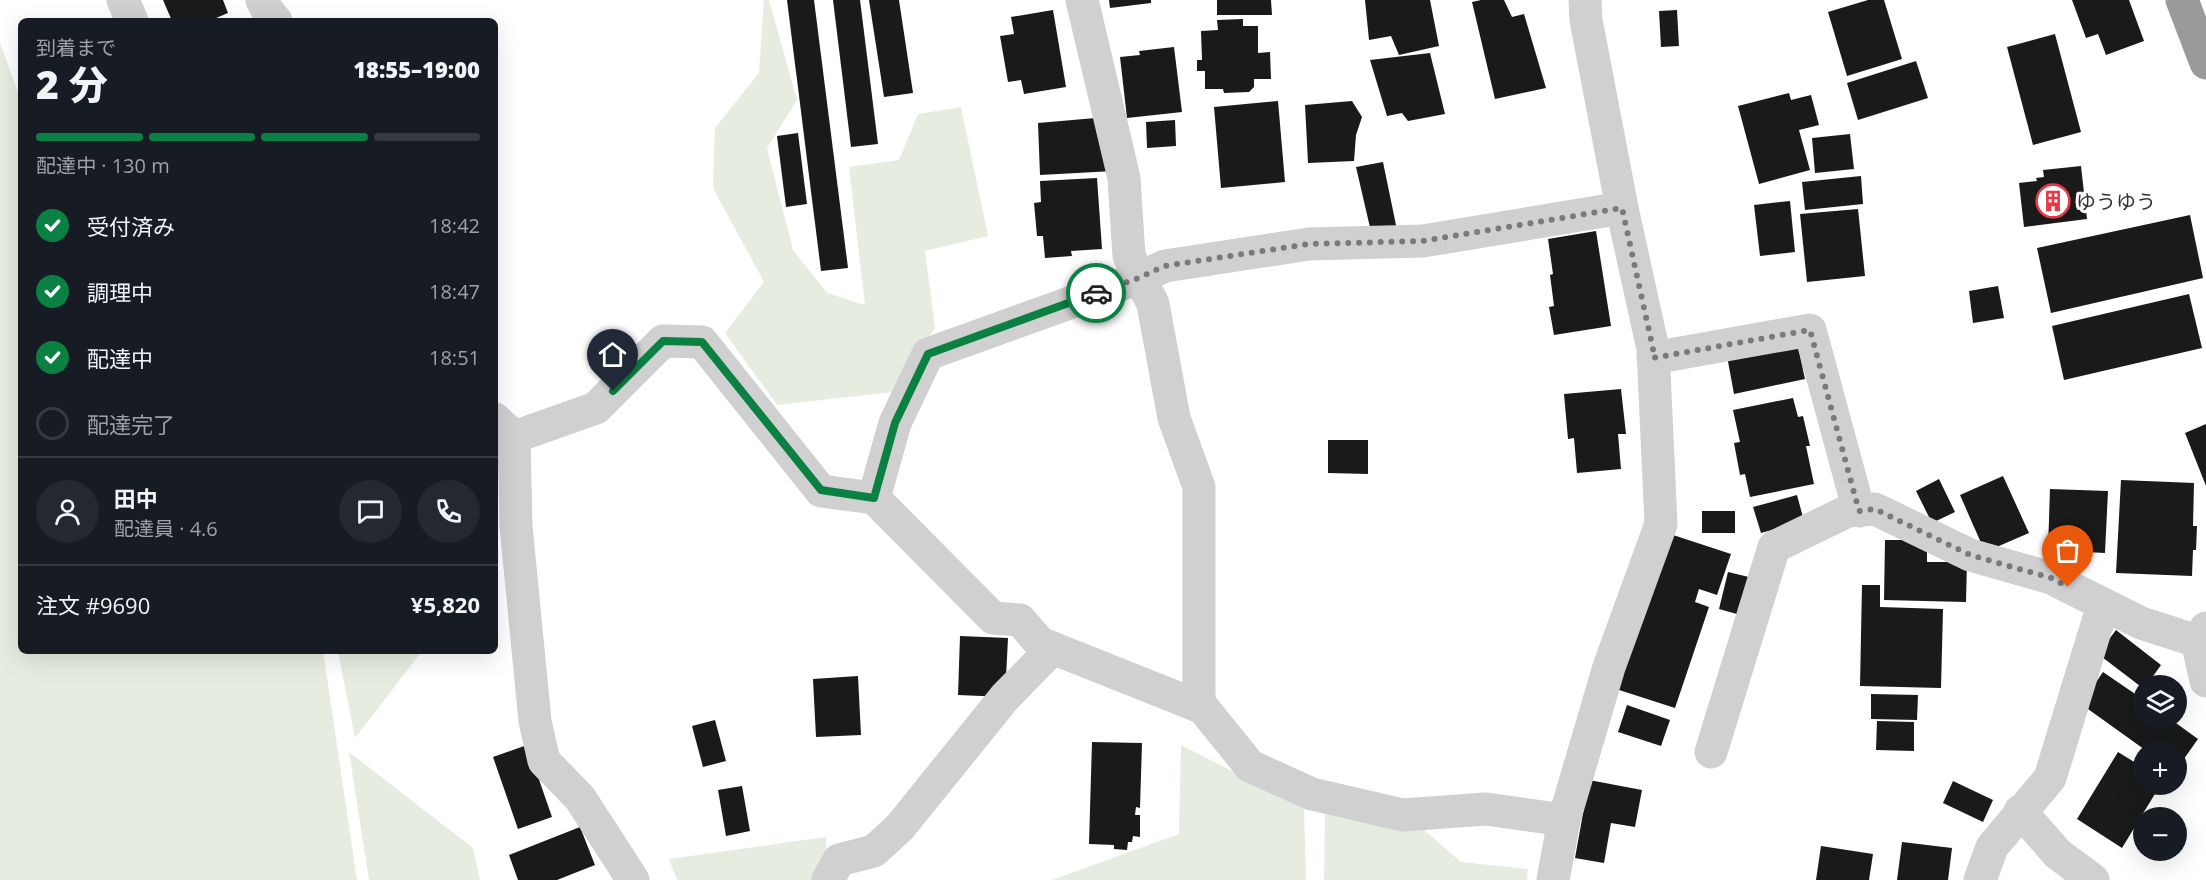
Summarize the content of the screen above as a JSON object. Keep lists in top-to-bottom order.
{
  "places": {
    "building": ["ゆうゆう"]
  },
  "page": {
    "heading": ["2 分", "到着まで", "18:55–19:00"],
    "panel": [
      "田中",
      "配達員 · 4.6",
      "注文 #9690",
      "¥5,820"
    ],
    "bar": "配達中 · 130 m",
    "list": [
      ["受付済み", "18:42"],
      ["調理中", "18:47"],
      ["配達中", "18:51"],
      "配達完了"
    ],
    "map_buttons": ["+", "−"]
  }
}
